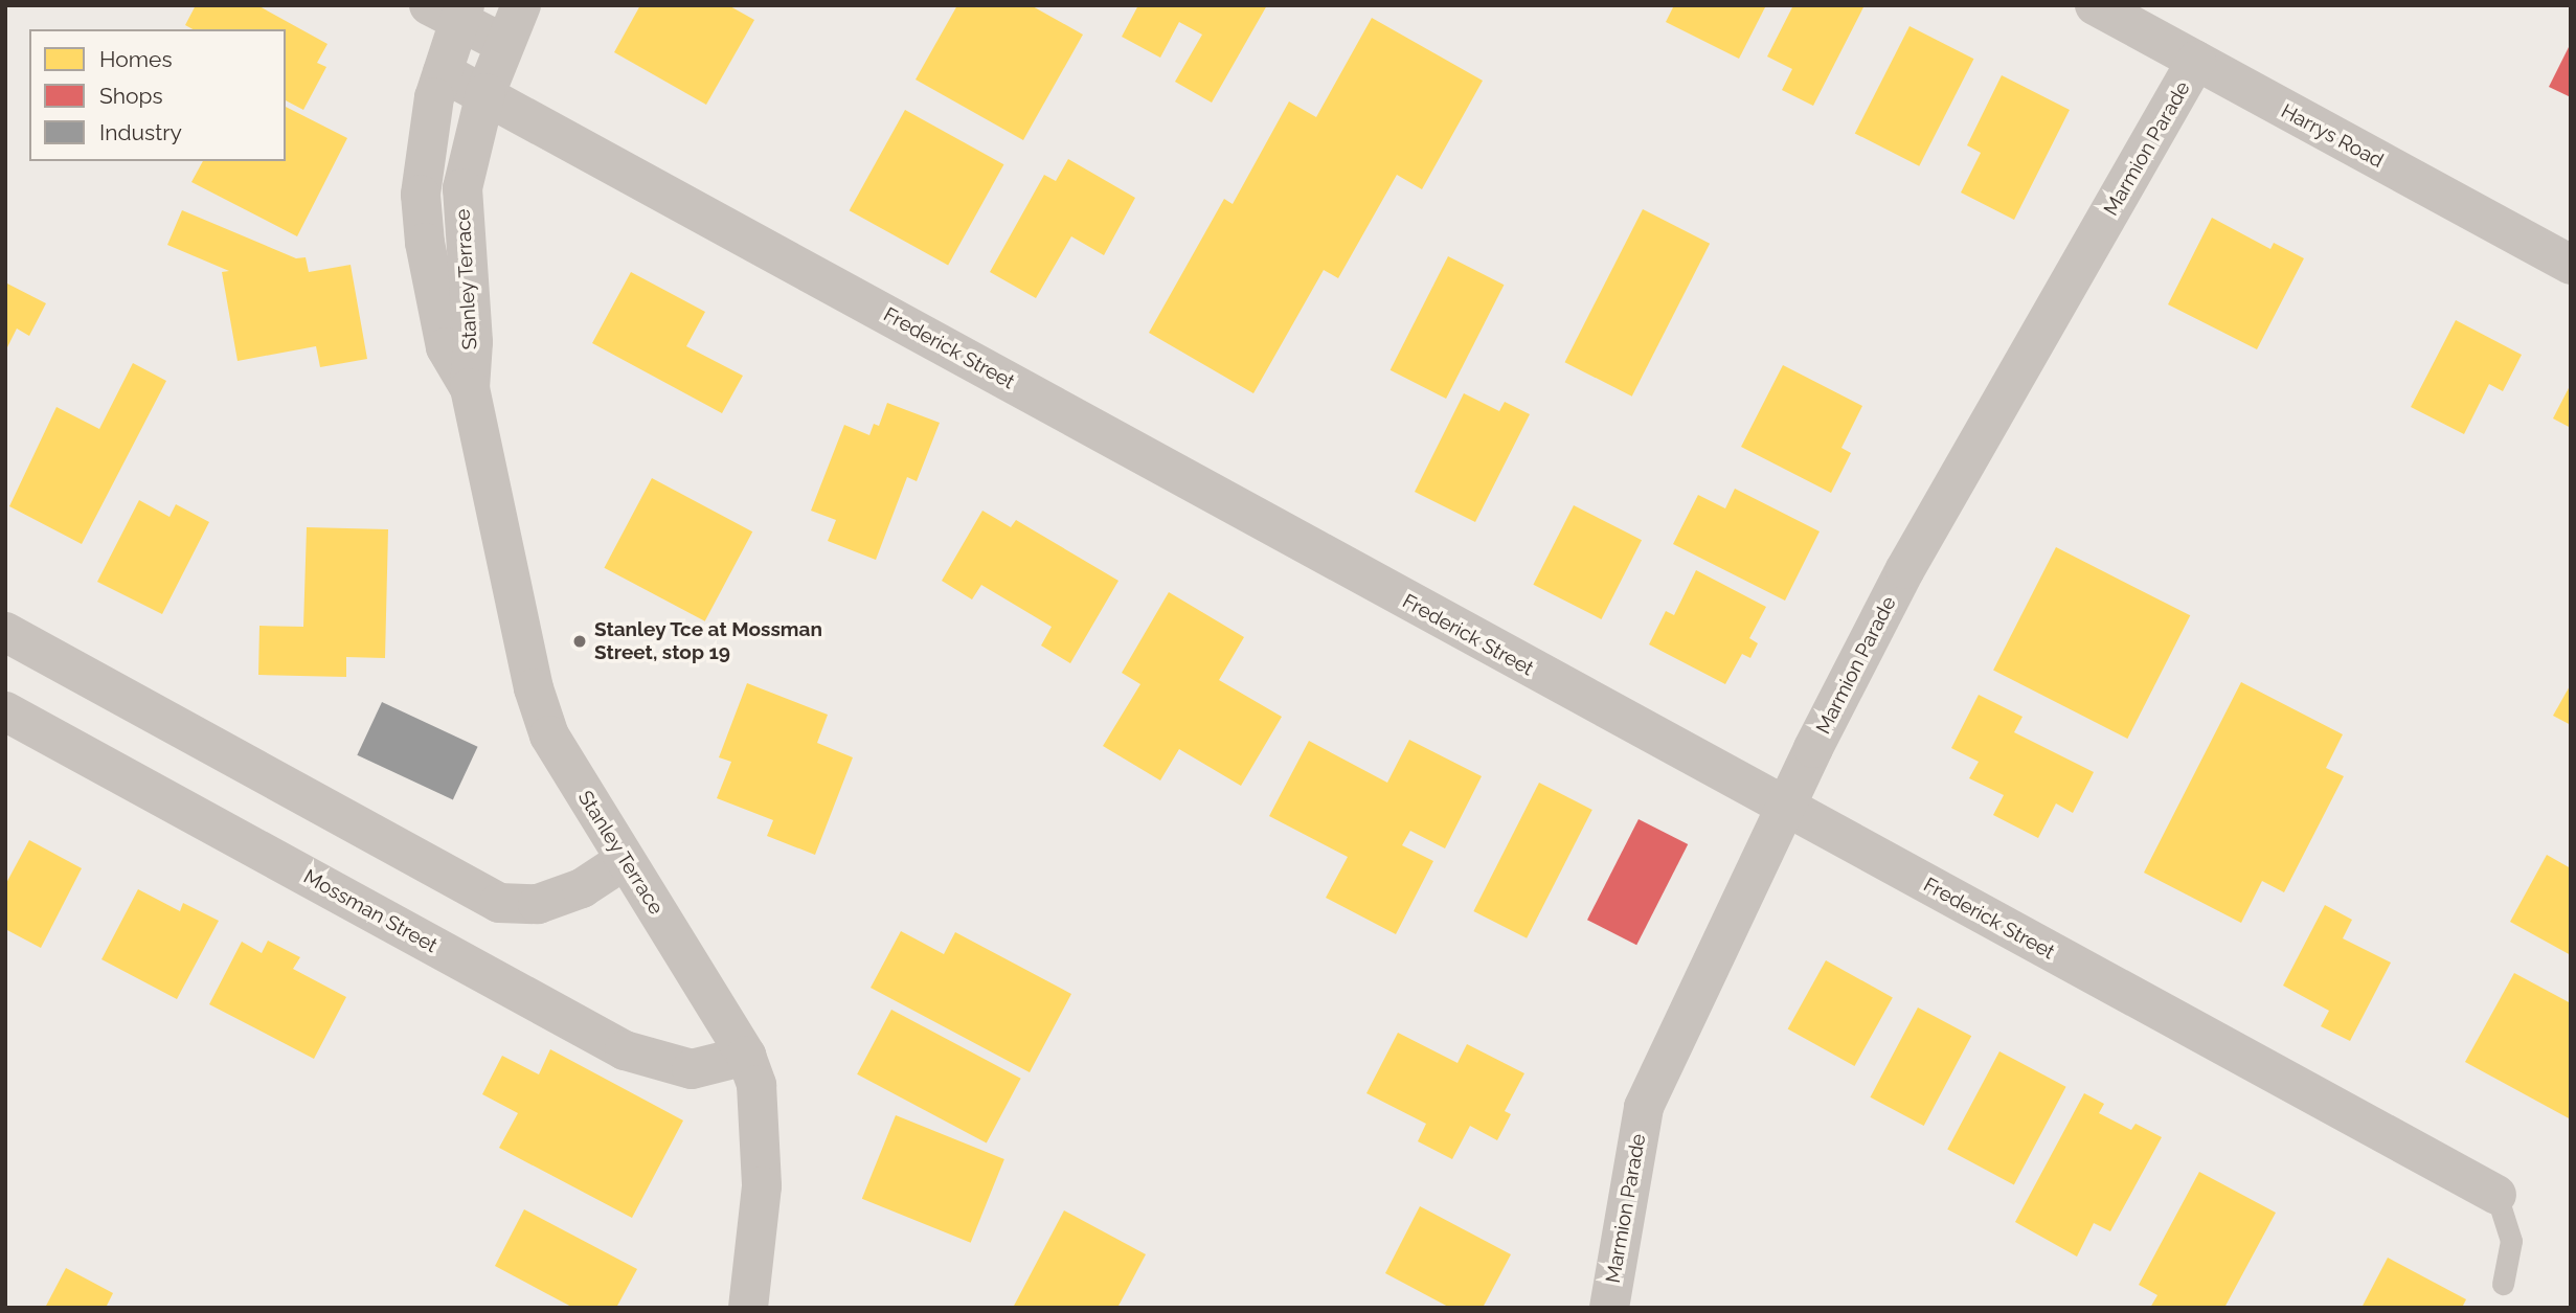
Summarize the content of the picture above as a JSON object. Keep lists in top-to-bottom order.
{
  "streets": {
    "street": [
      "Harrys Road",
      "Marmion Parade",
      "Stanley Terrace",
      "Frederick Street",
      "Mossman Street"
    ]
  },
  "crossings": [
    ["Harrys Road", "Marmion Parade"],
    ["Marmion Parade", "Frederick Street"],
    ["Stanley Terrace", "Frederick Street"],
    ["Stanley Terrace", "Mossman Street"]
  ],
  "places": ["Stanley Tce at Mossman Street, stop 19"],
  "legend": ["Homes", "Shops", "Industry"]
}
